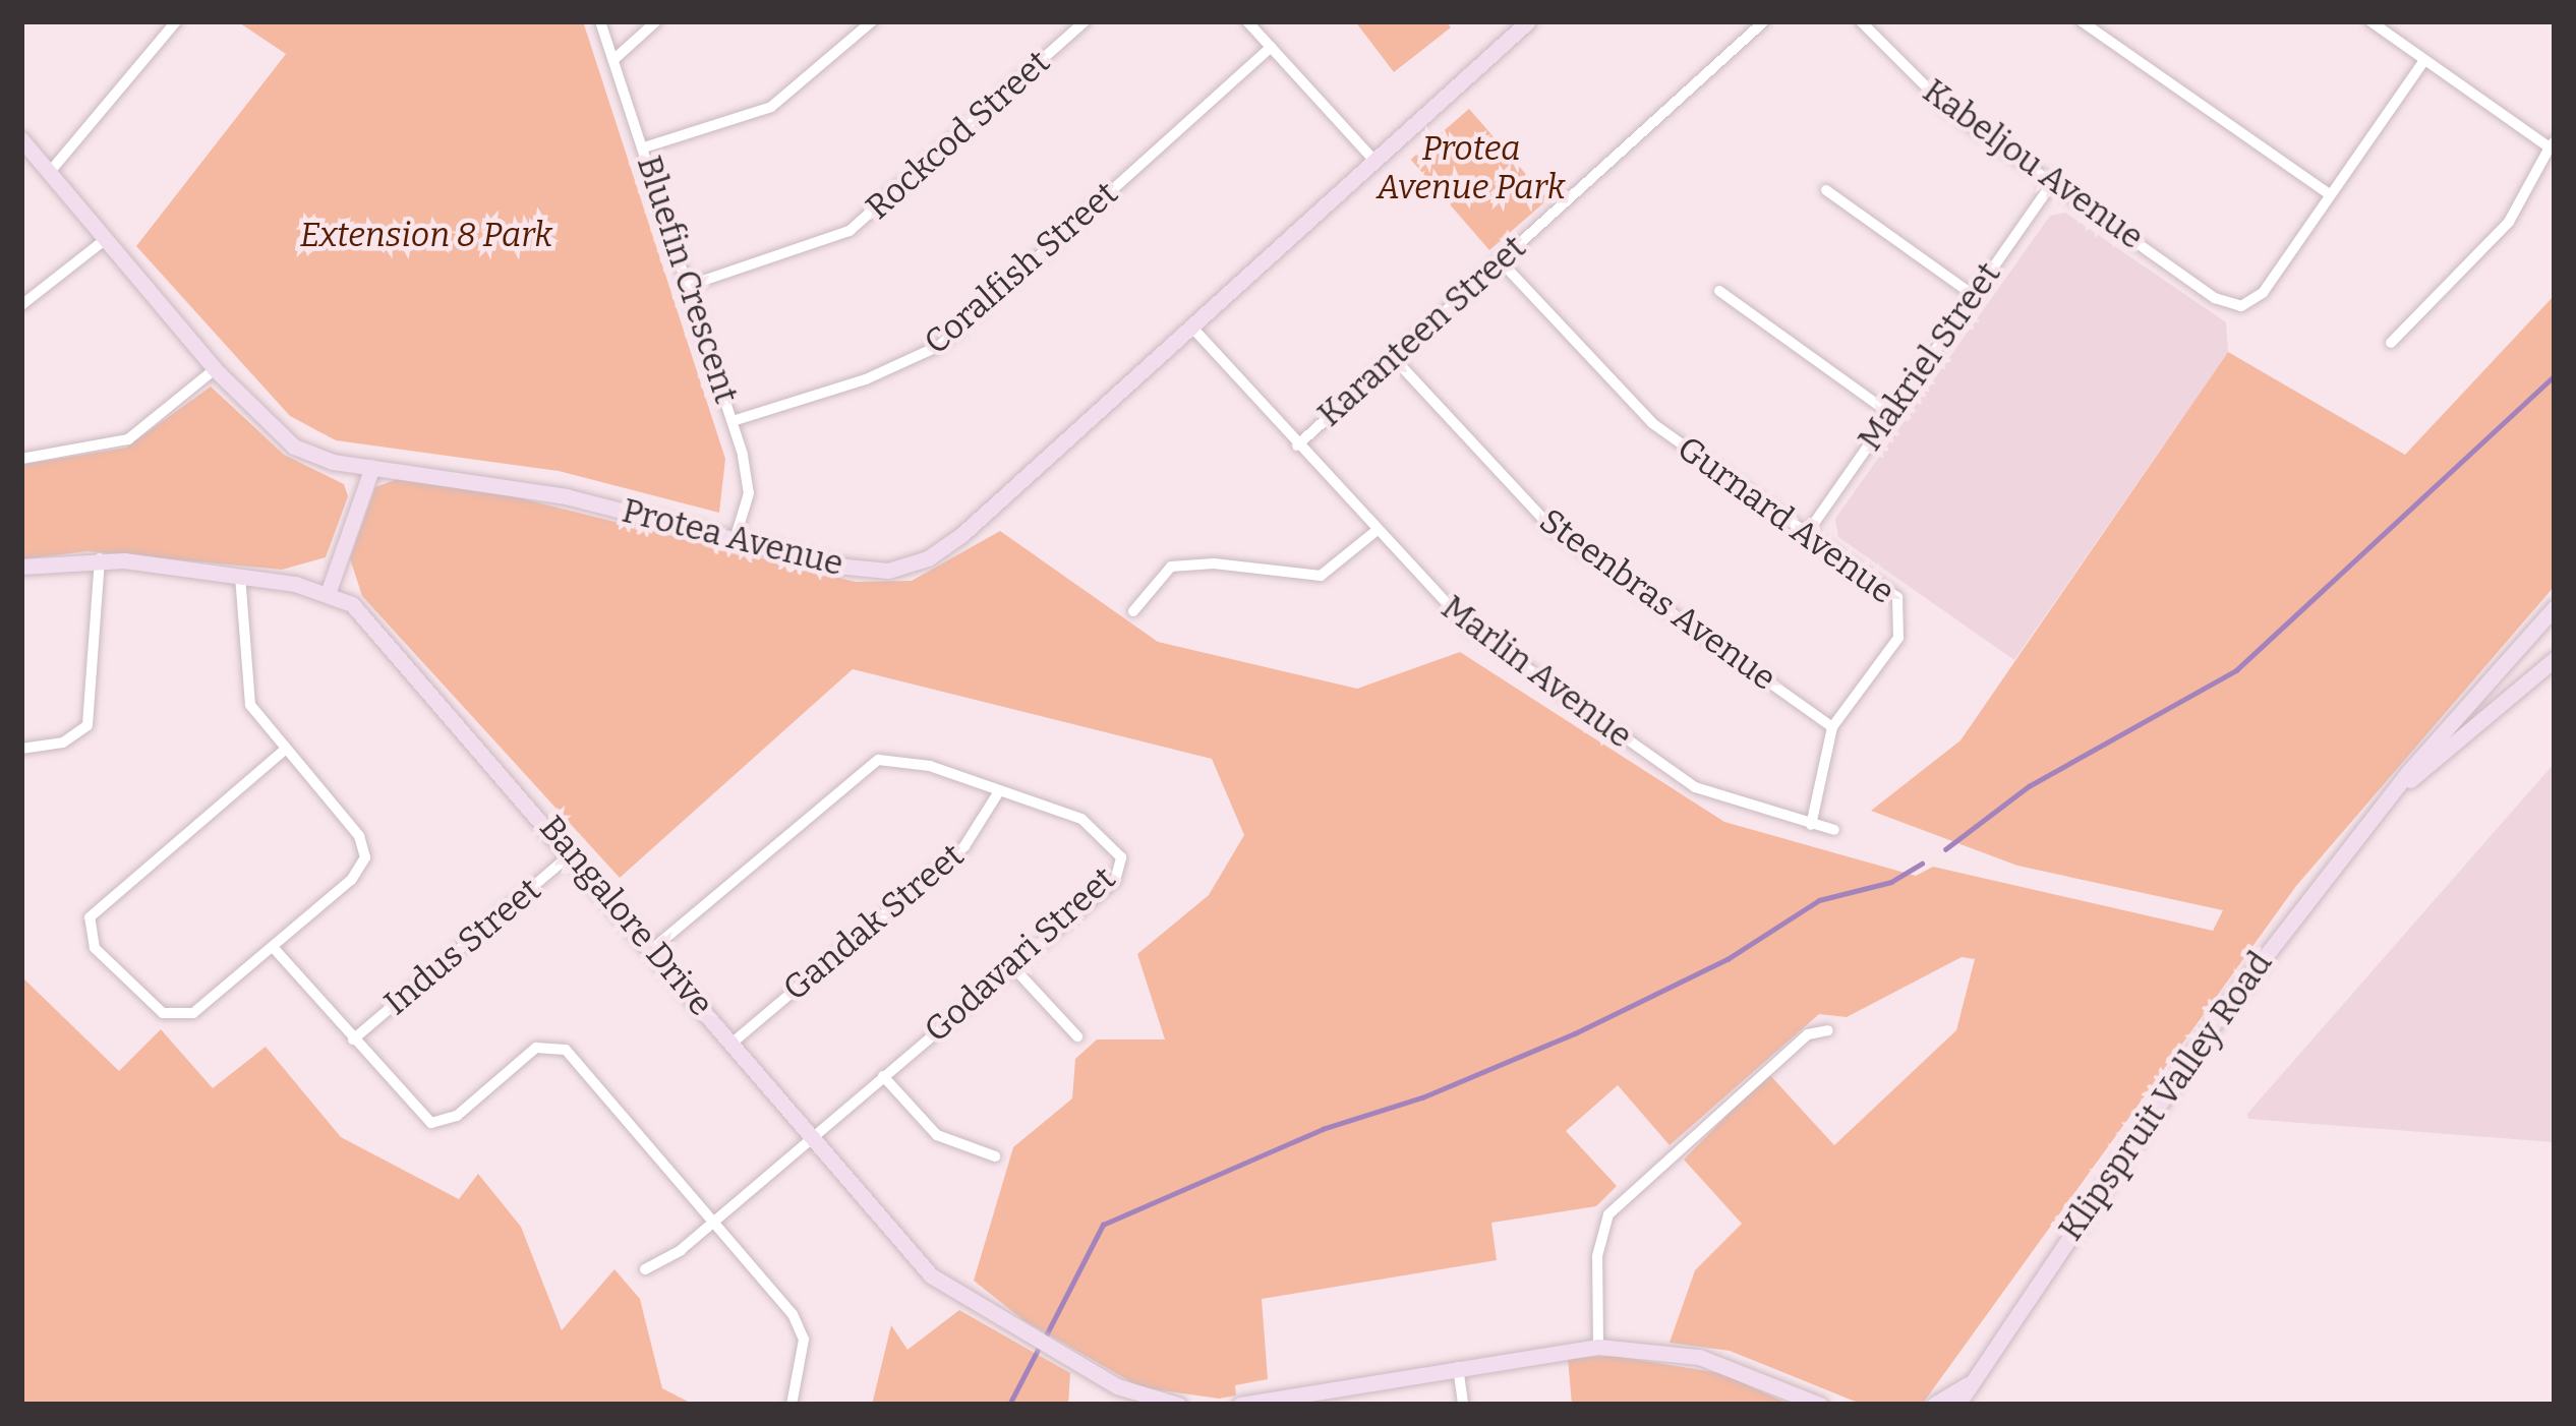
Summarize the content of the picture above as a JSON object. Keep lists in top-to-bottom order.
{
  "streets": {
    "street": [
      "Rockcod Street",
      "Kabeljou Avenue",
      "Coralfish Street",
      "Bluefin Crescent",
      "Karanteen Street",
      "Makriel Street",
      "Gurnard Avenue",
      "Protea Avenue",
      "Steenbras Avenue",
      "Marlin Avenue",
      "Bangalore Drive",
      "Gandak Street",
      "Indus Street",
      "Godavari Street",
      "Klipspruit Valley Road"
    ]
  },
  "crossings": [
    ["Rockcod Street", "Bluefin Crescent"],
    ["Kabeljou Avenue", "Makriel Street"],
    ["Coralfish Street", "Bluefin Crescent"],
    ["Bluefin Crescent", "Protea Avenue"],
    ["Karanteen Street", "Gurnard Avenue"],
    ["Karanteen Street", "Steenbras Avenue"],
    ["Karanteen Street", "Marlin Avenue"],
    ["Makriel Street", "Gurnard Avenue"],
    ["Gurnard Avenue", "Steenbras Avenue"],
    ["Gurnard Avenue", "Marlin Avenue"],
    ["Protea Avenue", "Marlin Avenue"],
    ["Bangalore Drive", "Gandak Street"],
    ["Bangalore Drive", "Indus Street"],
    ["Bangalore Drive", "Godavari Street"],
    ["Gandak Street", "Godavari Street"]
  ],
  "parks": ["Protea Avenue Park", "Extension 8 Park"]
}
